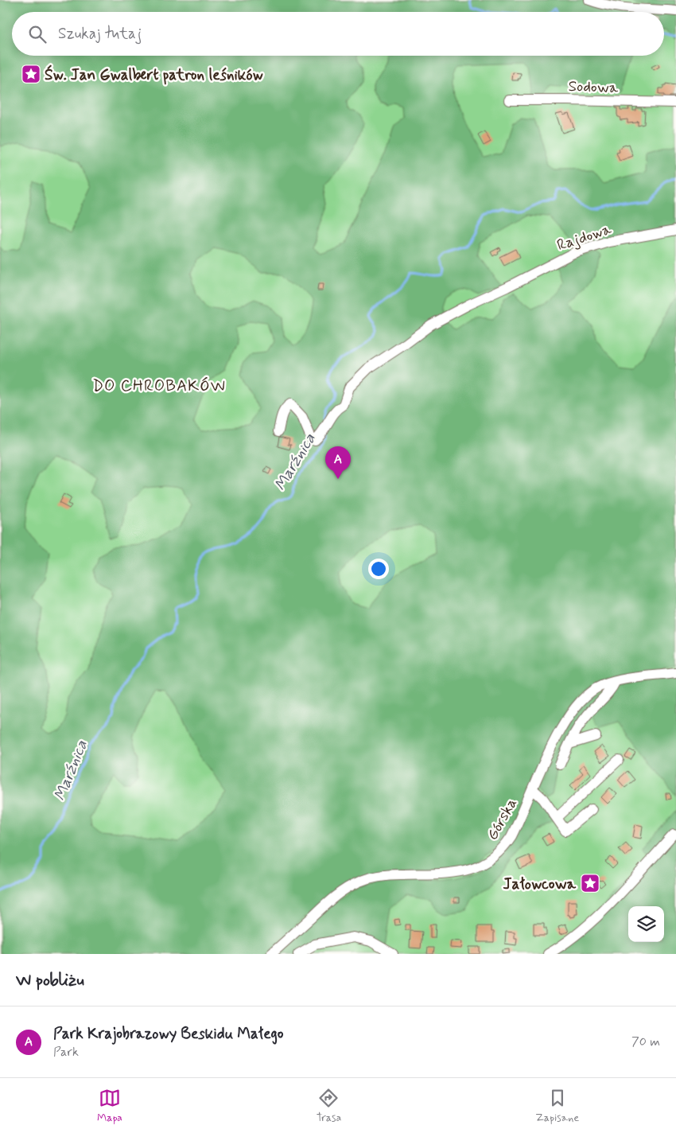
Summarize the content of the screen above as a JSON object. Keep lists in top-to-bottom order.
{
  "streets": {
    "street": ["Sodowa", "Rajdowa", "Górska"]
  },
  "districts": ["DO CHROBAKÓW"],
  "water": ["Marźnica"],
  "places": {
    "place": ["Św. Jan Gwalbert patron leśników", "Jałowcowa"]
  },
  "page": {
    "search": "Szukaj tutaj",
    "pins": "A",
    "heading": "W pobliżu",
    "list": [
      {
        "mark": "A",
        "name": "Park Krajobrazowy Beskidu Małego",
        "note": "Park",
        "value": "70 m"
      }
    ],
    "nav": ["Mapa", "Trasa", "Zapisane"]
  }
}
